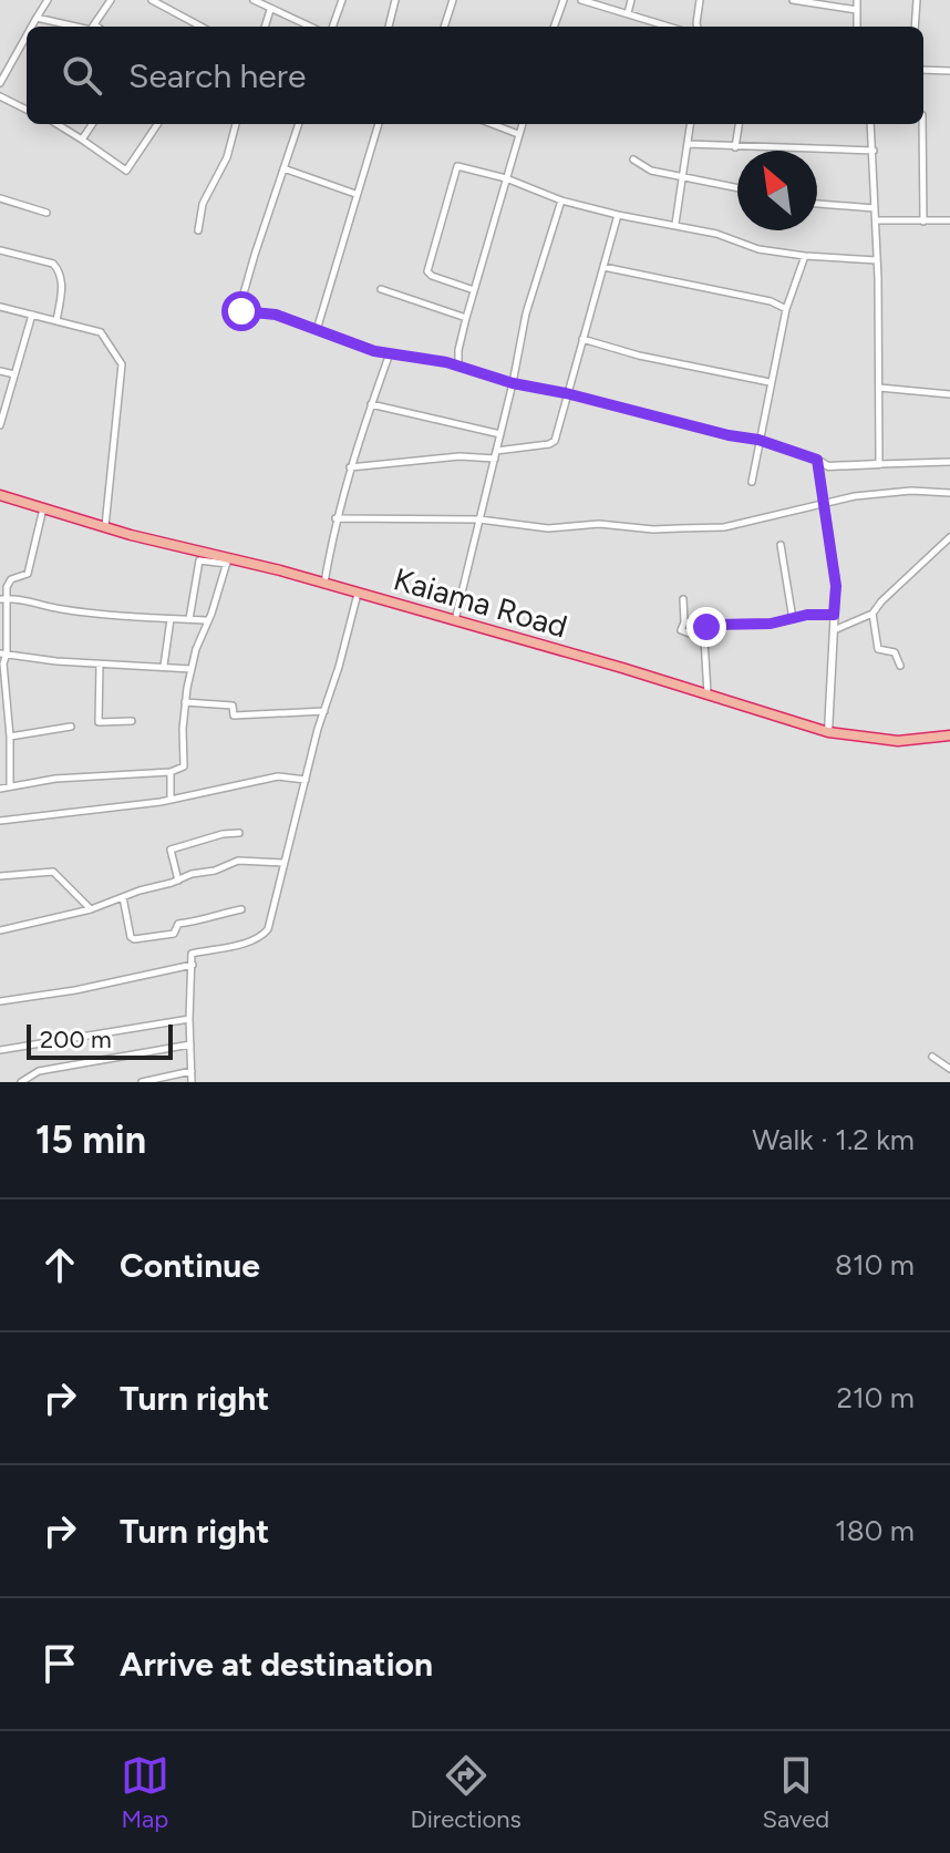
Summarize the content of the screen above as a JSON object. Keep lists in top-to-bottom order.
{
  "streets": {
    "highway": ["Kaiama Road"]
  },
  "scale_bar": "200 m",
  "north": "top left",
  "page": {
    "search": "Search here",
    "scale": "200 m",
    "heading": ["15 min", "Walk · 1.2 km"],
    "list": [
      ["Continue", "810 m"],
      ["Turn right", "210 m"],
      ["Turn right", "180 m"],
      "Arrive at destination"
    ],
    "nav": ["Map", "Directions", "Saved"]
  }
}
